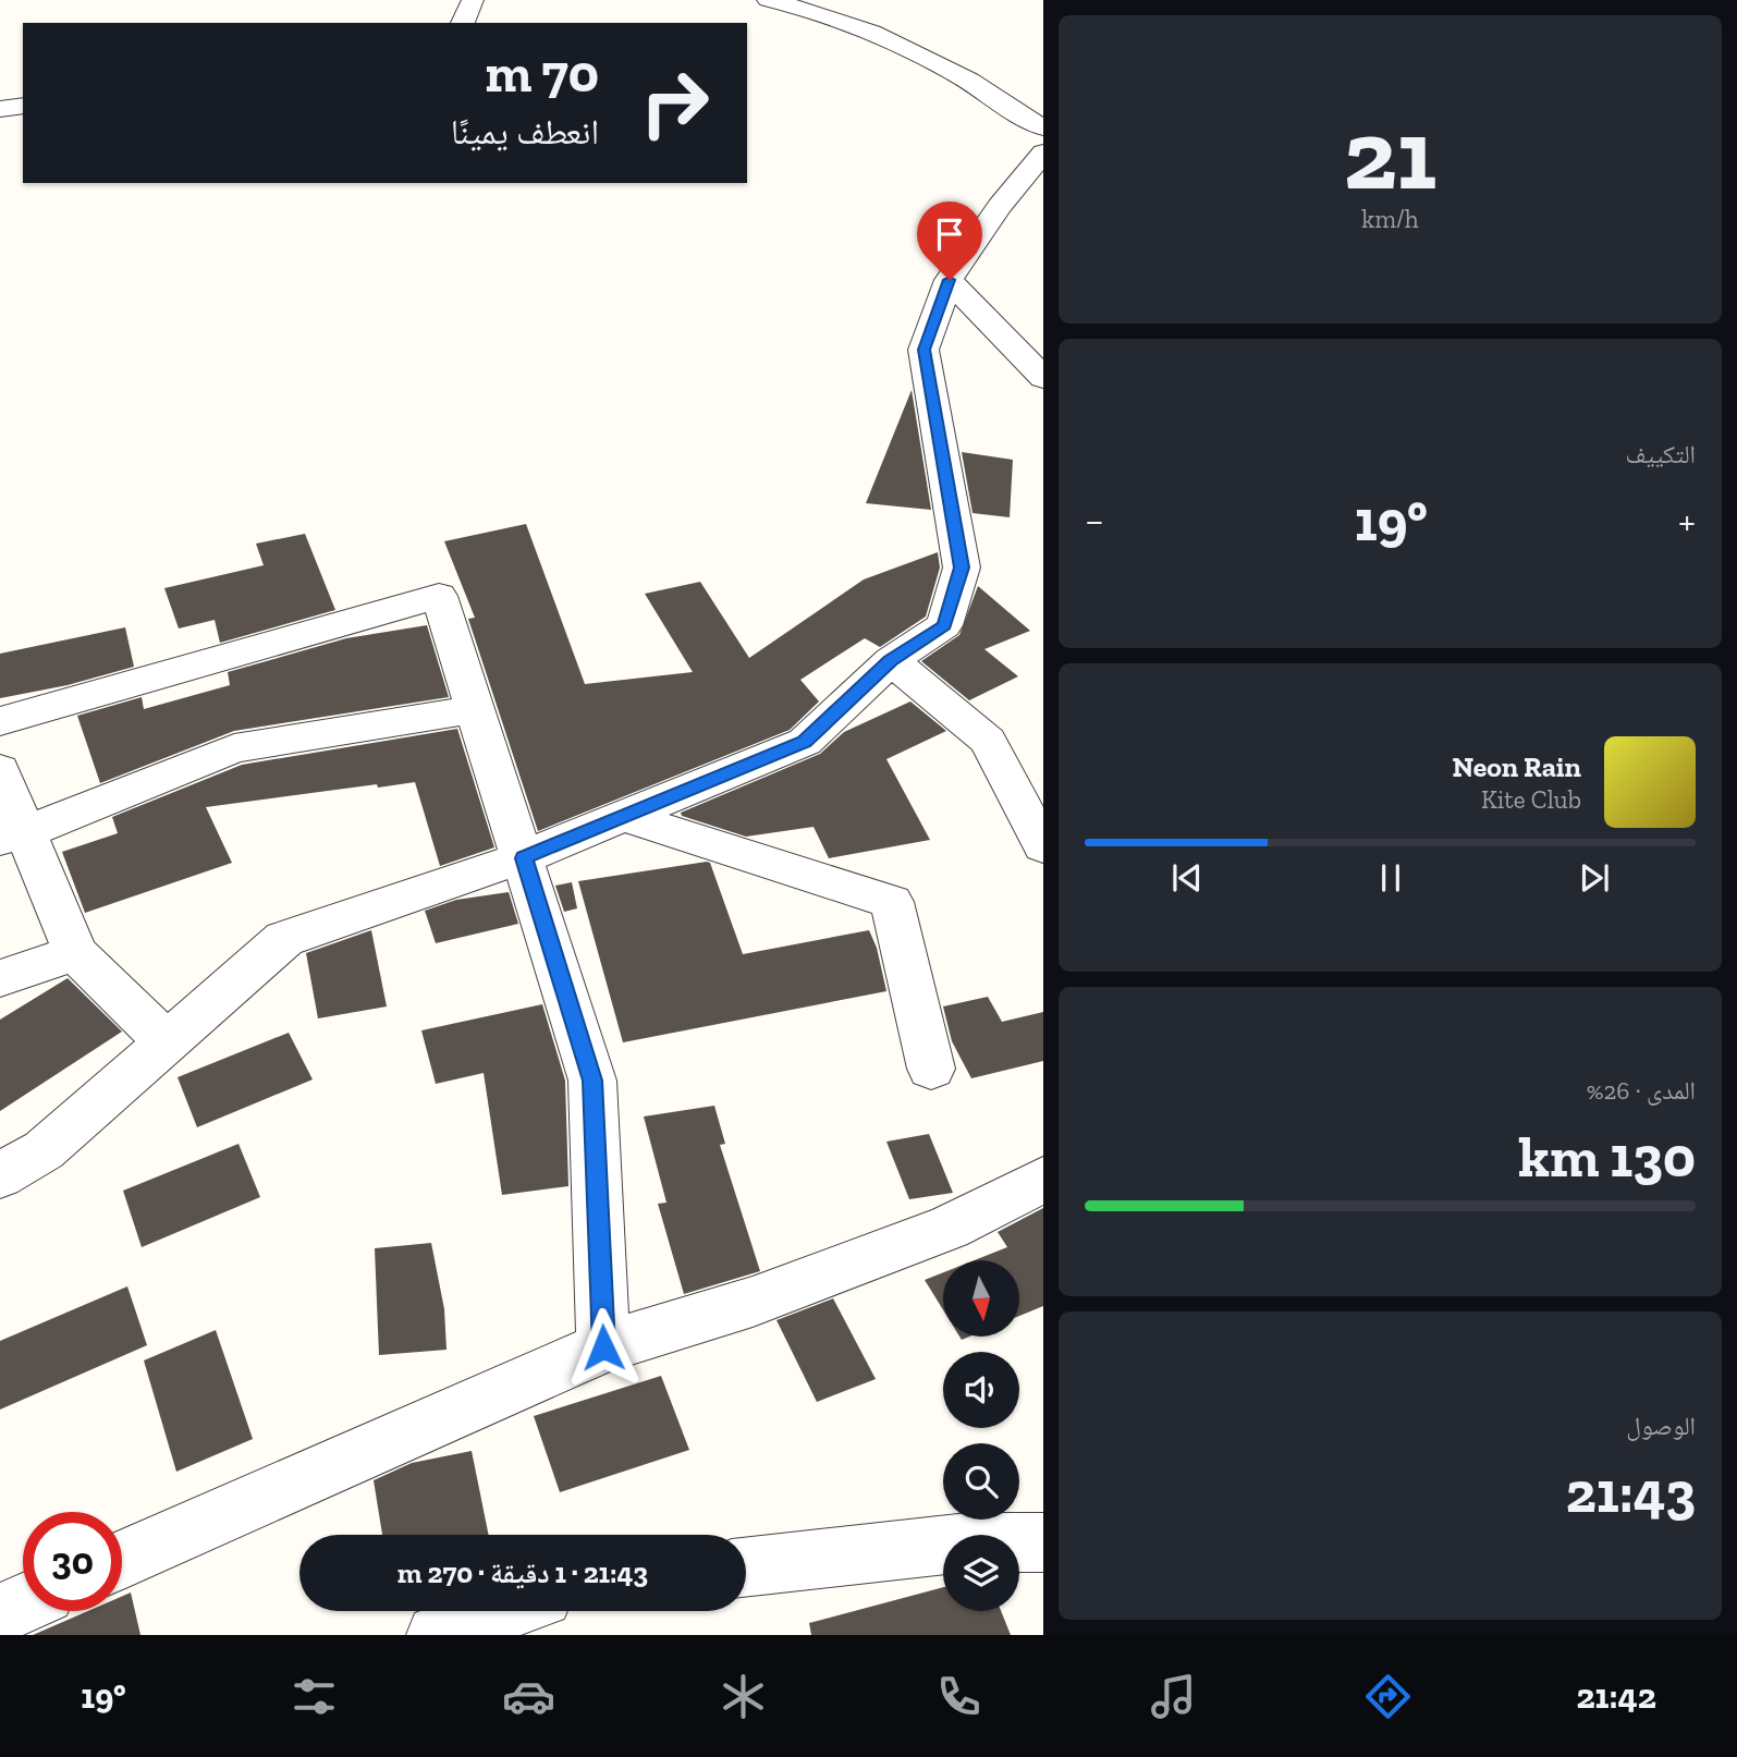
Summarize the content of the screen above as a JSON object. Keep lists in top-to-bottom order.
{
  "north": "bottom",
  "page": {
    "tile": [
      ["21", "km/h"],
      "التكييف",
      ["المدى · 26%", "130 km"],
      ["الوصول", "21:43"]
    ],
    "turn": ["70 m", "انعطف يمينًا"],
    "heat": ["−", "19°", "+"],
    "song": ["Neon Rain", "Kite Club"],
    "limit": "30",
    "trip": "21:43 · 1 دقيقة · 270 m",
    "tabs": ["21:42", "19°"]
  }
}
